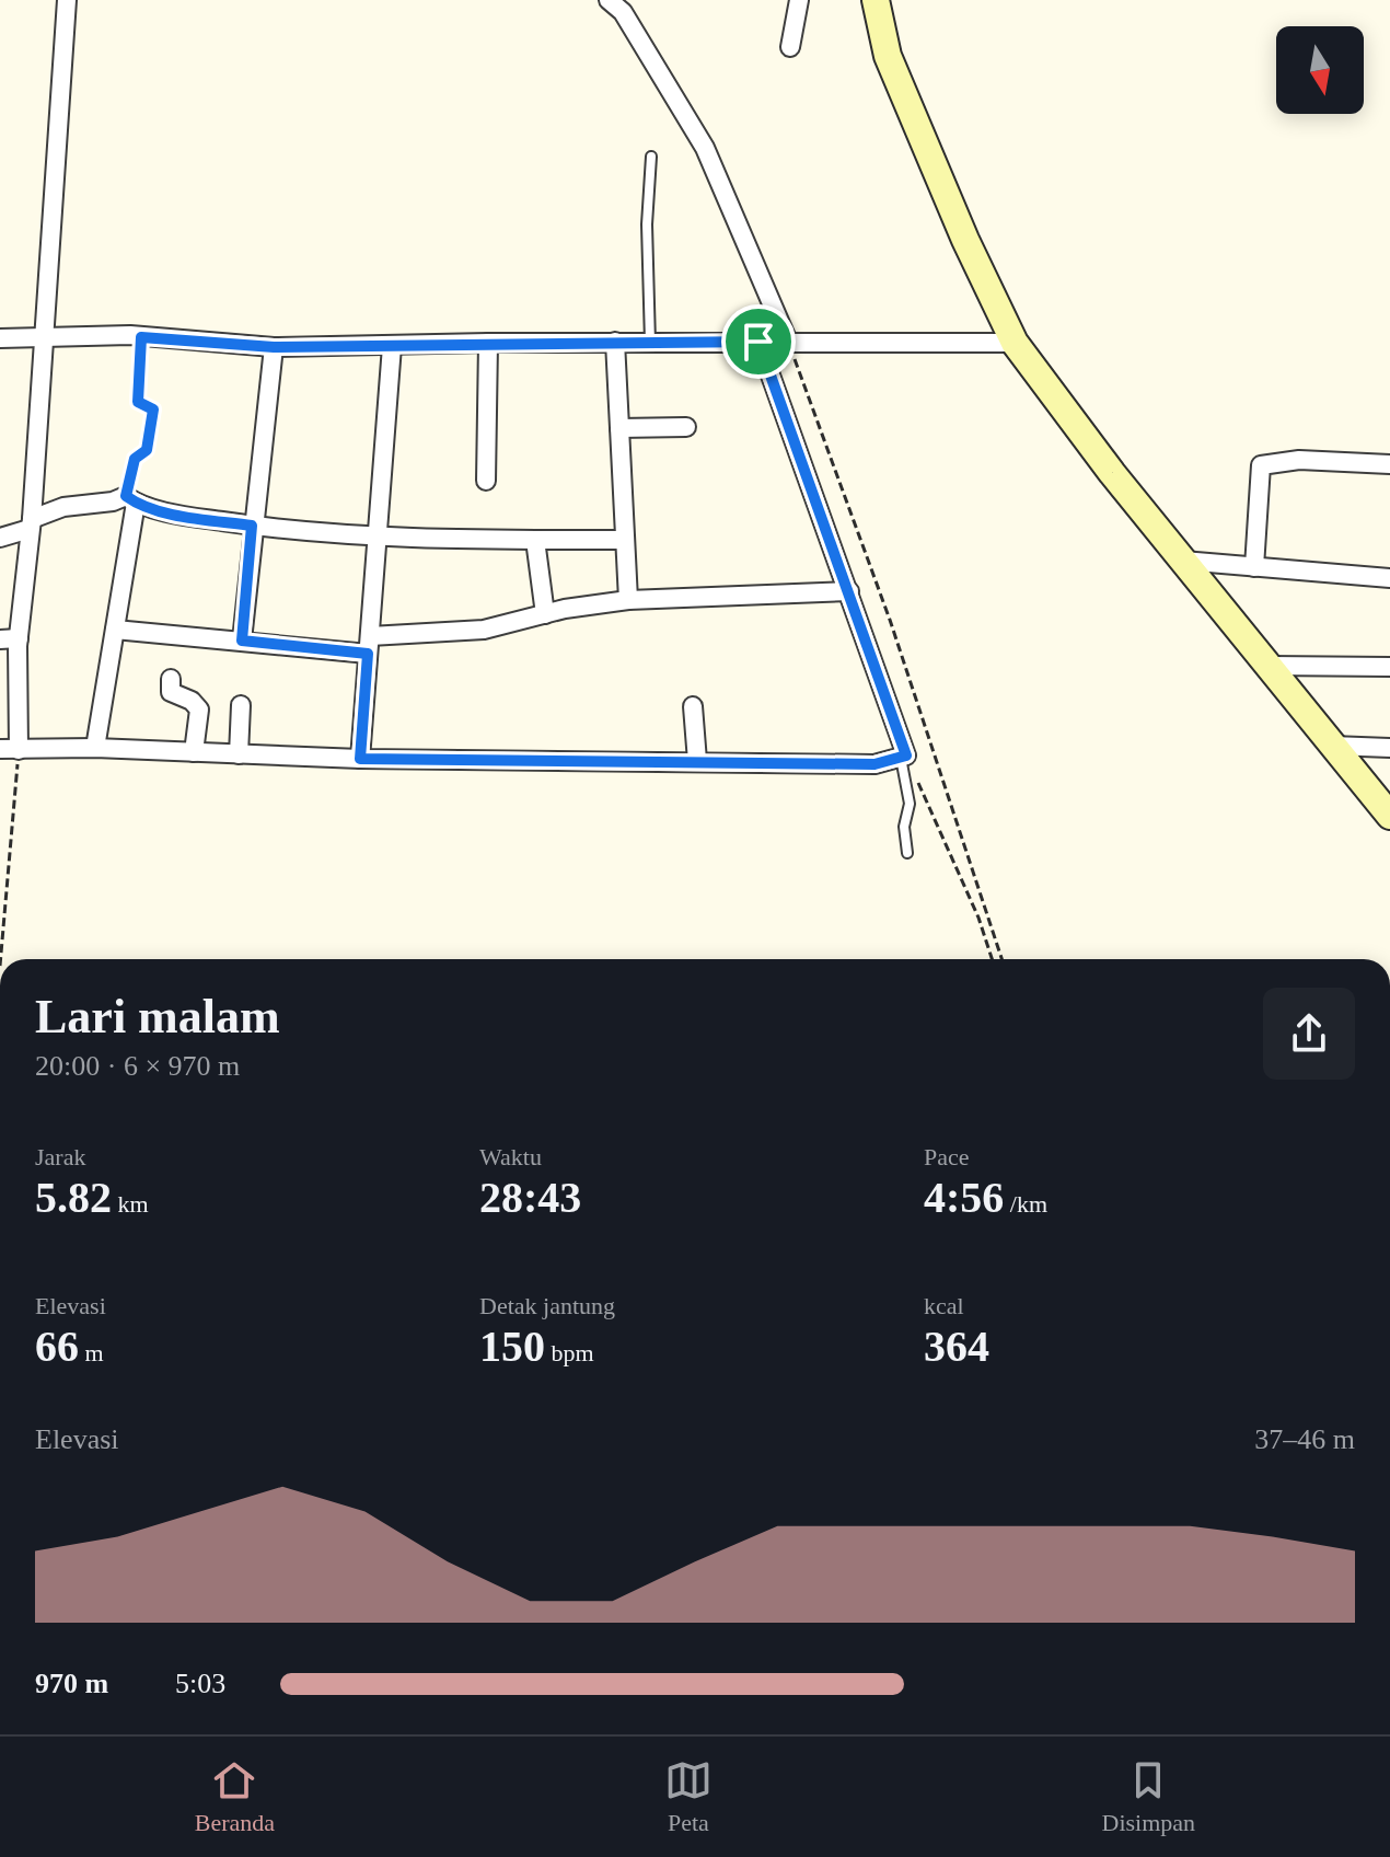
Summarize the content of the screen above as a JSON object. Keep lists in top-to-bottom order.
{
  "north": "bottom",
  "page": {
    "heading": ["Lari malam", "20:00 · 6 × 970 m"],
    "stats": [
      ["Jarak", "5.82 km"],
      ["Waktu", "28:43"],
      ["Pace", "4:56 /km"],
      ["Elevasi", "66 m"],
      ["Detak jantung", "150 bpm"],
      ["kcal", "364"]
    ],
    "chart": ["Elevasi", "37–46 m"],
    "list": [
      {
        "name": "970 m",
        "note": "5:03"
      }
    ],
    "tabs": ["Beranda", "Peta", "Disimpan"]
  }
}
